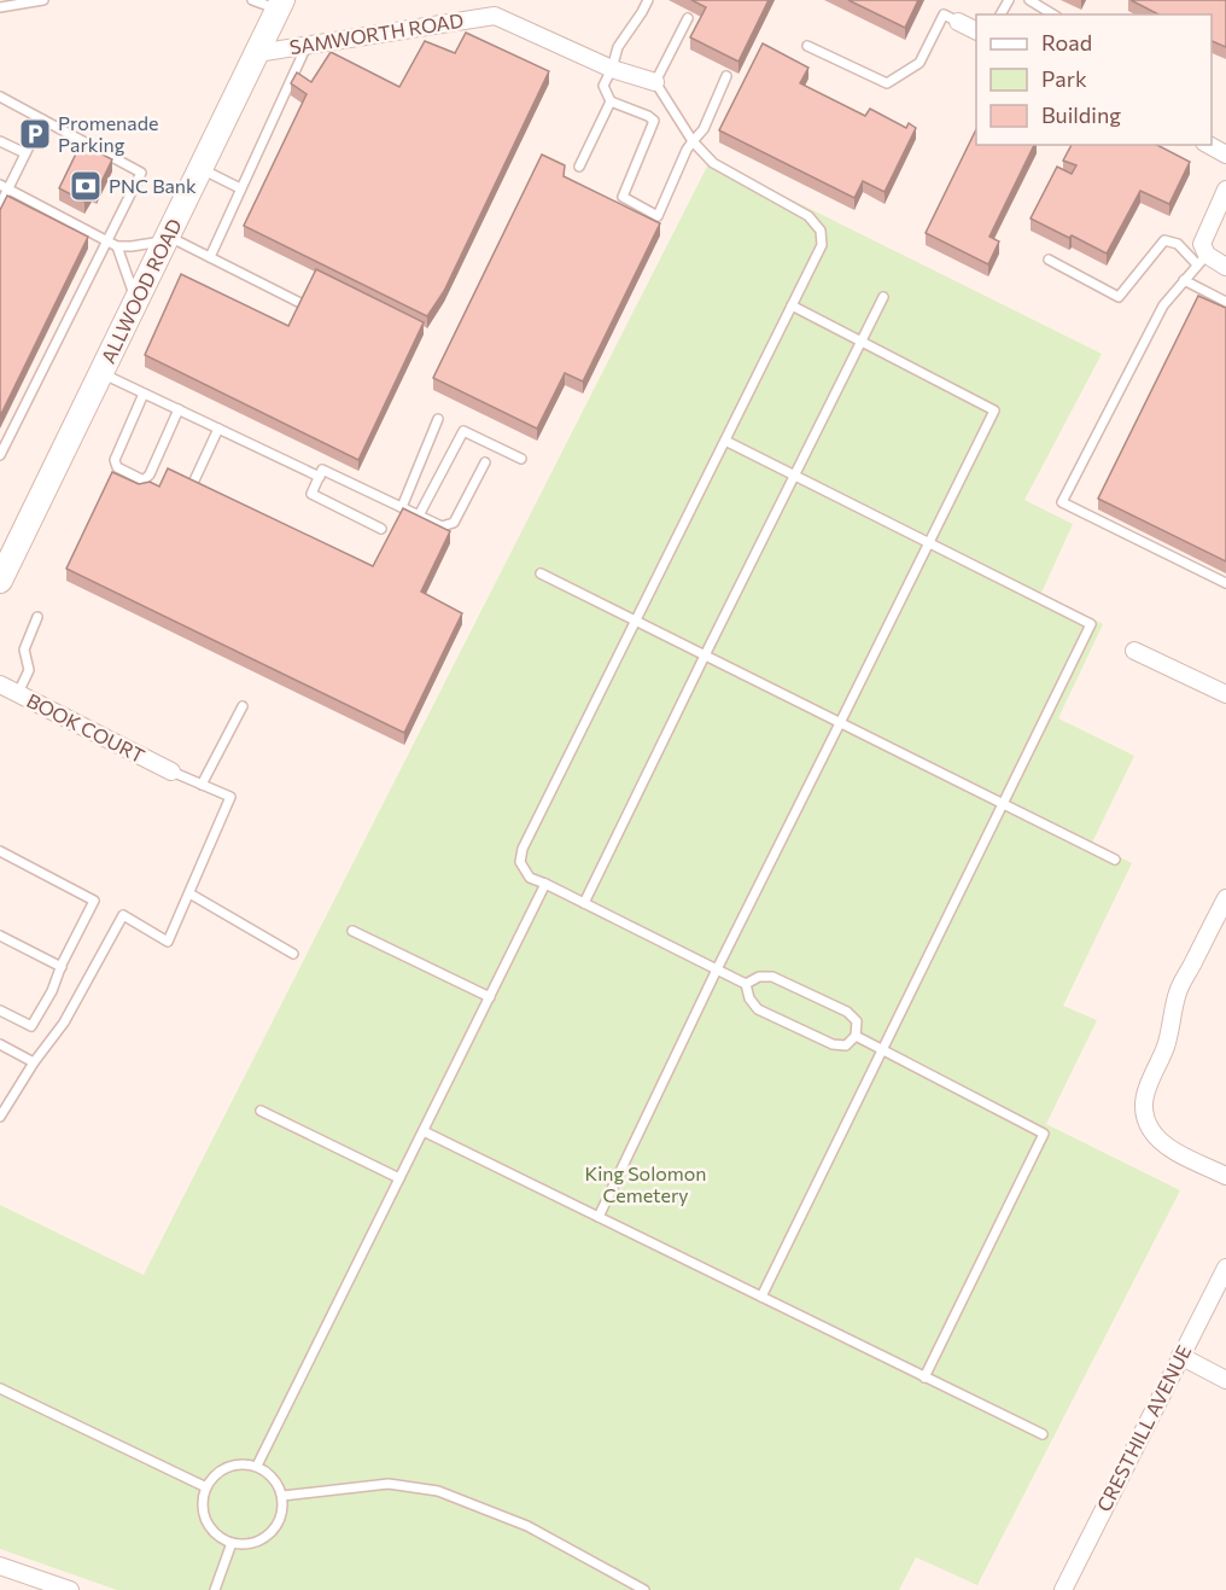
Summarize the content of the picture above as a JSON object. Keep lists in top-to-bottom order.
{
  "streets": {
    "main road": ["ALLWOOD ROAD"],
    "street": ["SAMWORTH ROAD", "BOOK COURT", "CRESTHILL AVENUE"]
  },
  "crossings": [
    ["SAMWORTH ROAD", "ALLWOOD ROAD"]
  ],
  "parks": ["King Solomon Cemetery"],
  "places": {
    "parking": ["Promenade Parking"],
    "bank": ["PNC Bank"]
  },
  "legend": ["Road", "Park", "Building"]
}
